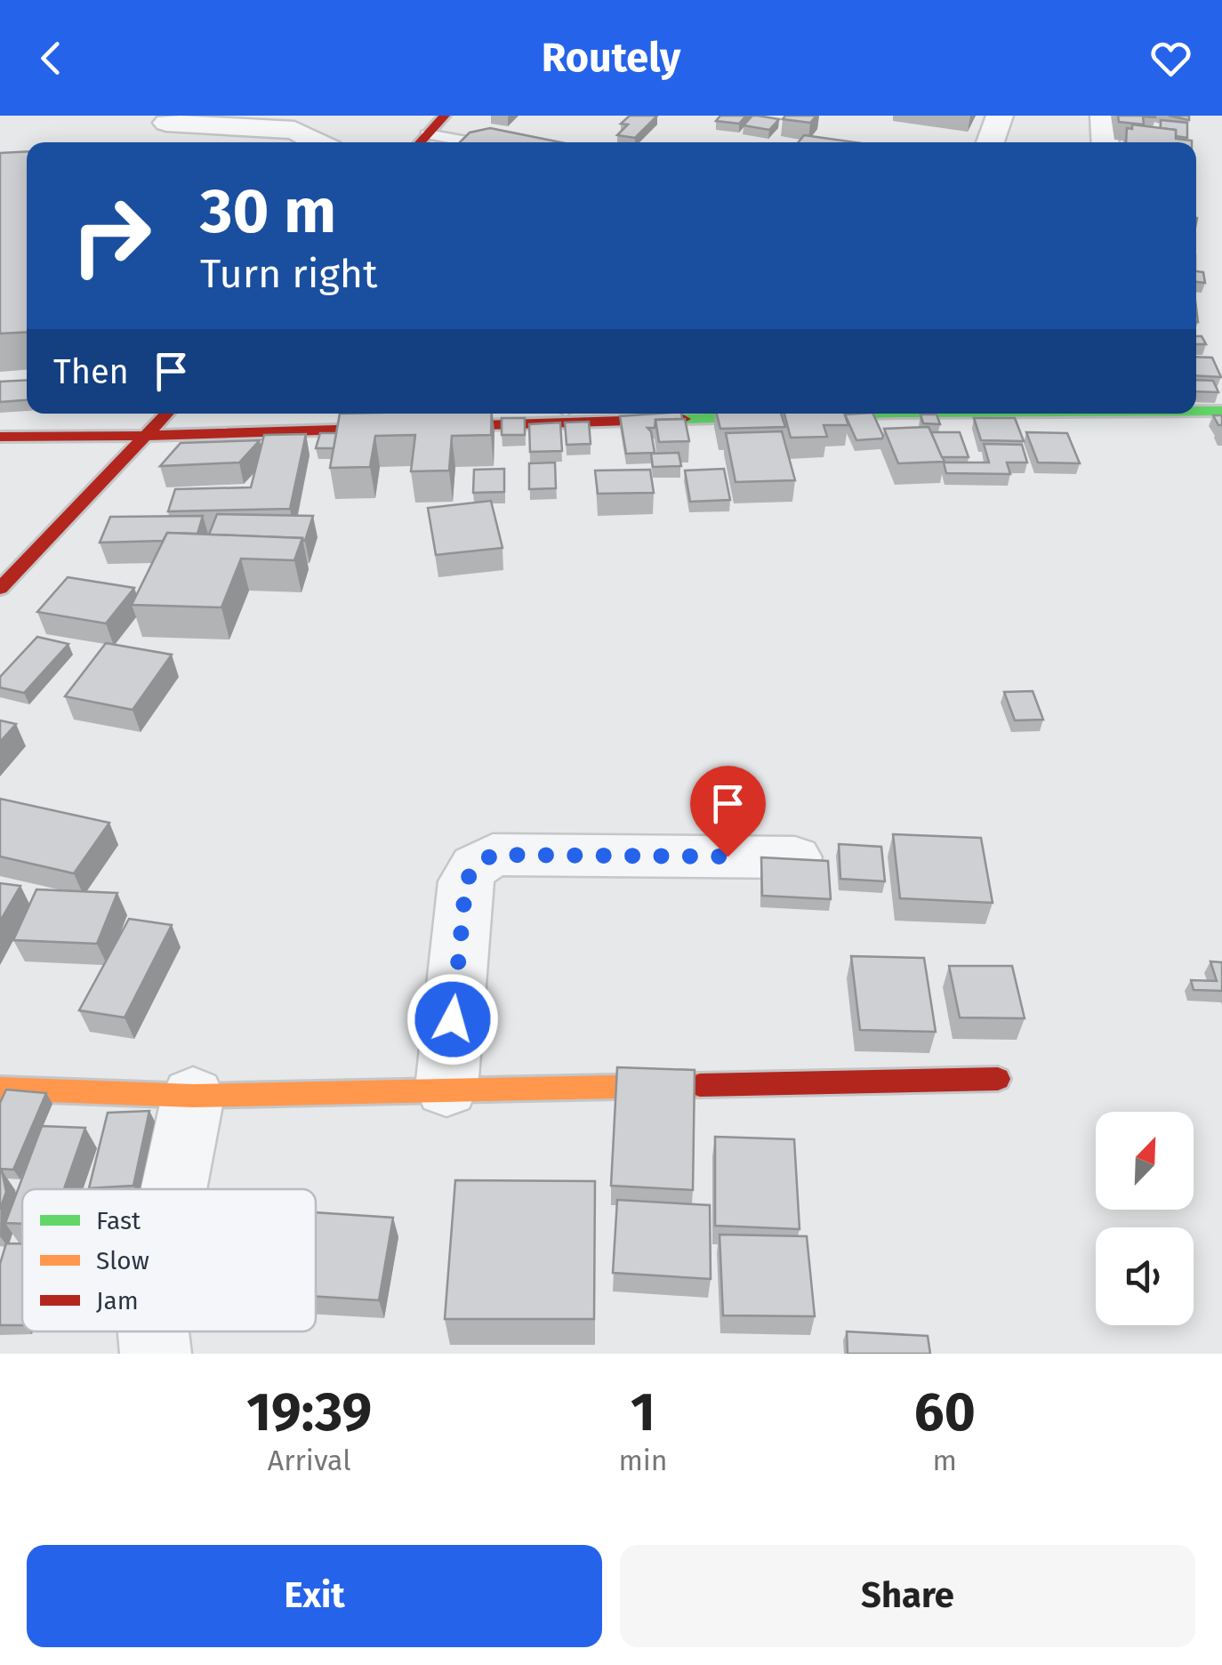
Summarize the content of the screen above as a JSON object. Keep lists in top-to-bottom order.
{
  "legend": ["Fast", "Slow", "Jam"],
  "north": "top right",
  "page": {
    "header": "Routely",
    "turn": ["30 m", "Turn right"],
    "then": "Then",
    "eta": [
      "19:39",
      "Arrival",
      "1",
      "min",
      "60",
      "m"
    ],
    "buttons": ["Exit", "Share"]
  }
}
